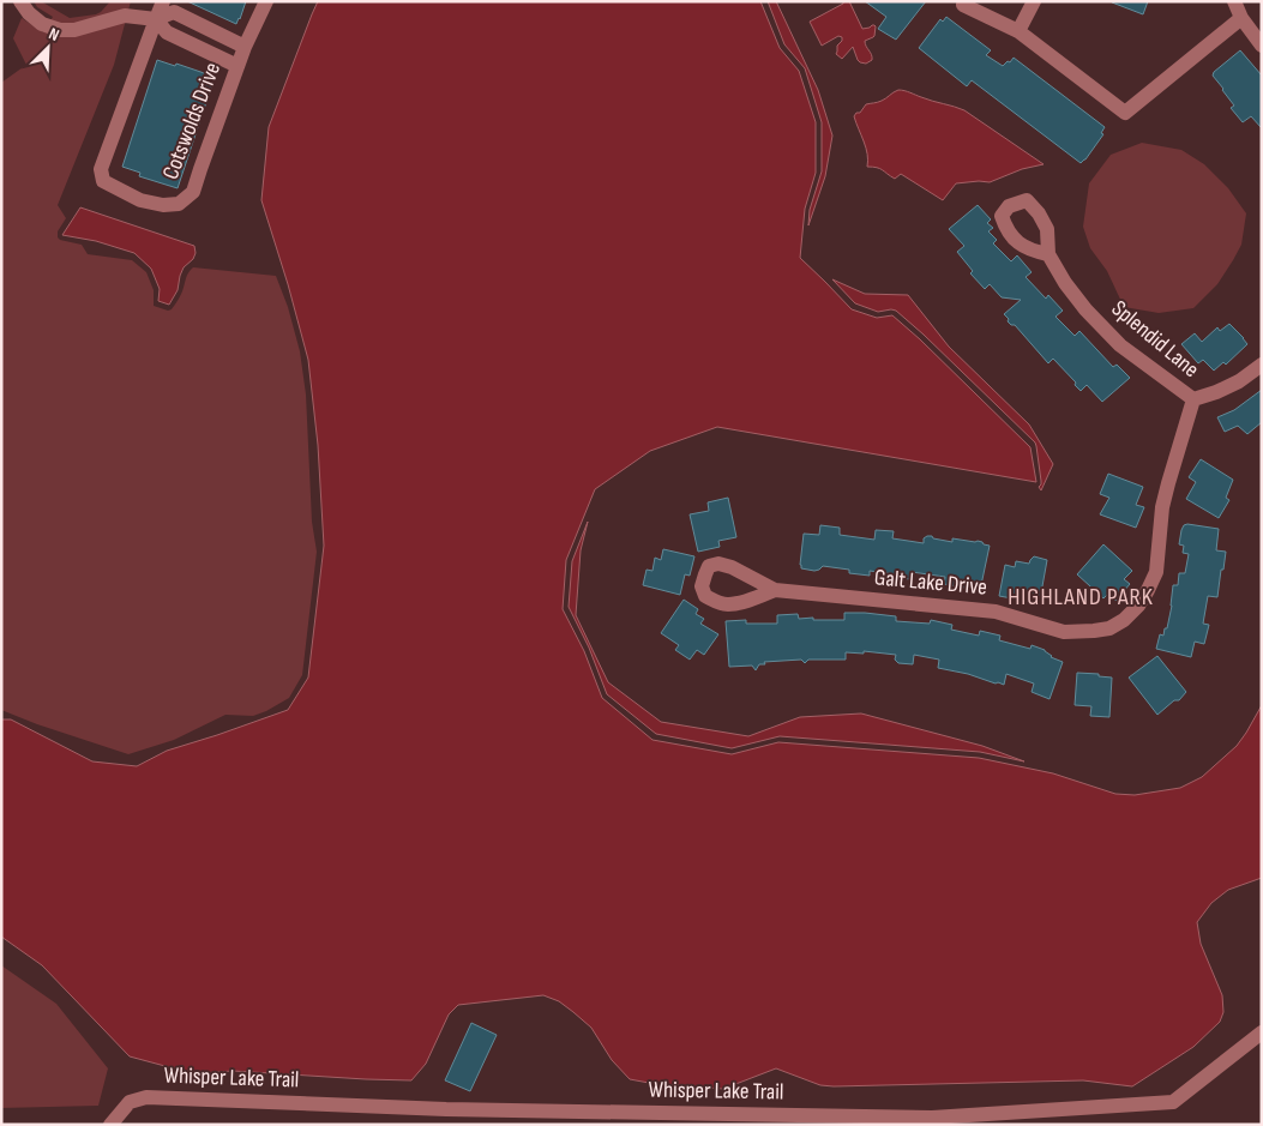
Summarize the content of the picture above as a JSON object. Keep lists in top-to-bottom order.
{
  "streets": {
    "street": [
      "Cotswolds Drive",
      "Splendid Lane",
      "Galt Lake Drive",
      "Whisper Lake Trail"
    ]
  },
  "crossings": [
    ["Splendid Lane", "Galt Lake Drive"]
  ],
  "districts": ["HIGHLAND PARK"],
  "north": "top right"
}
